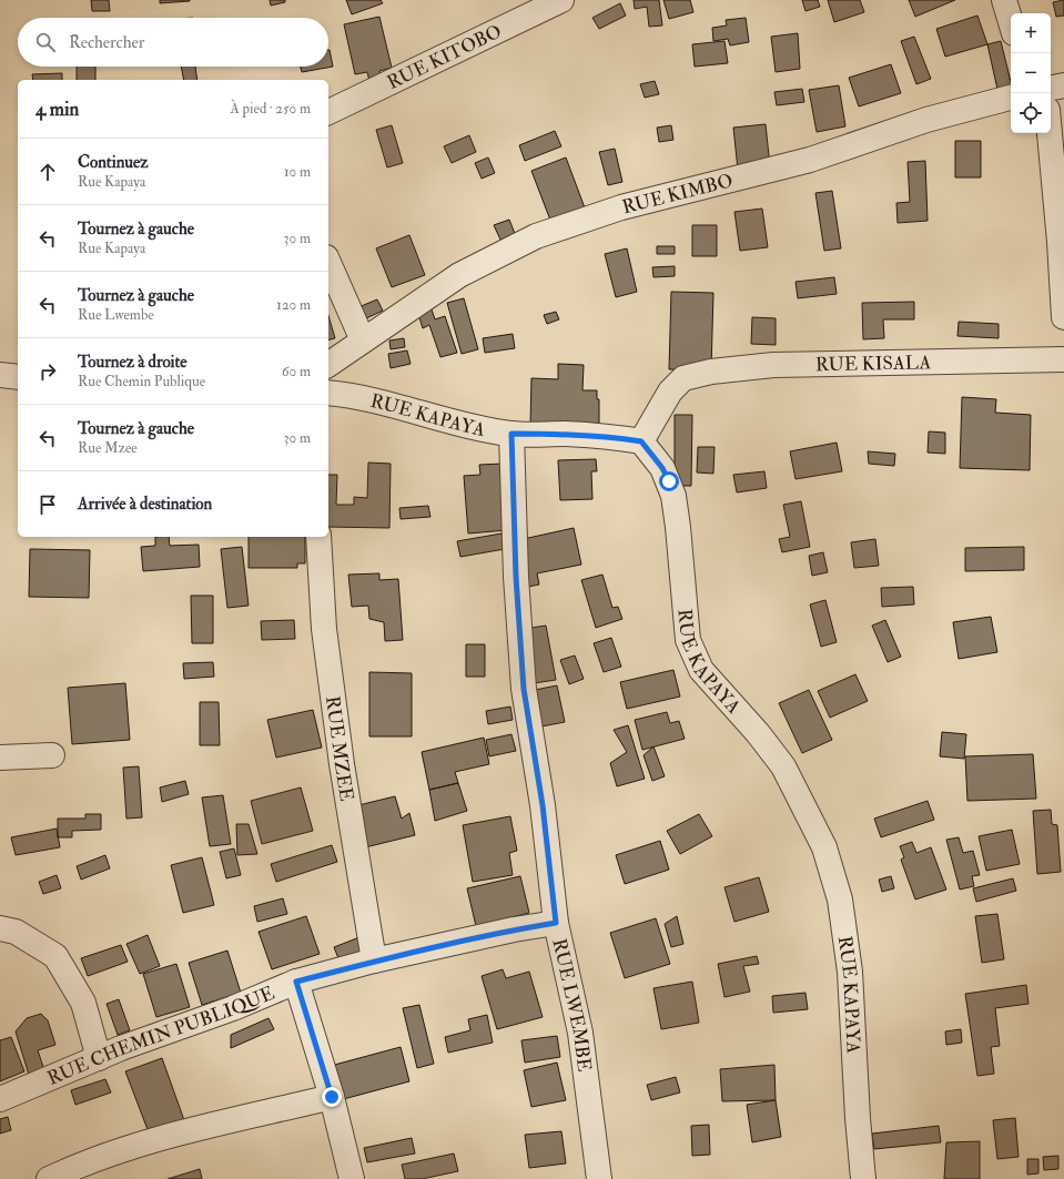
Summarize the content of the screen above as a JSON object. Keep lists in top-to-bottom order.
{
  "streets": {
    "street": [
      "RUE KITOBO",
      "RUE KIMBO",
      "RUE KISALA",
      "RUE KAPAYA",
      "RUE MZEE",
      "RUE LWEMBE",
      "RUE CHEMIN PUBLIQUE"
    ]
  },
  "crossings": [
    ["RUE KISALA", "RUE KAPAYA"],
    ["RUE KAPAYA", "RUE LWEMBE"],
    ["RUE MZEE", "RUE CHEMIN PUBLIQUE"],
    ["RUE LWEMBE", "RUE CHEMIN PUBLIQUE"]
  ],
  "page": {
    "map_buttons": ["+", "−"],
    "search": "Rechercher",
    "heading": ["4 min", "À pied · 250 m"],
    "list": [
      ["Continuez", "Rue Kapaya", "10 m"],
      ["Tournez à gauche", "Rue Kapaya", "30 m"],
      ["Tournez à gauche", "Rue Lwembe", "120 m"],
      ["Tournez à droite", "Rue Chemin Publique", "60 m"],
      ["Tournez à gauche", "Rue Mzee", "30 m"],
      "Arrivée à destination"
    ]
  }
}
